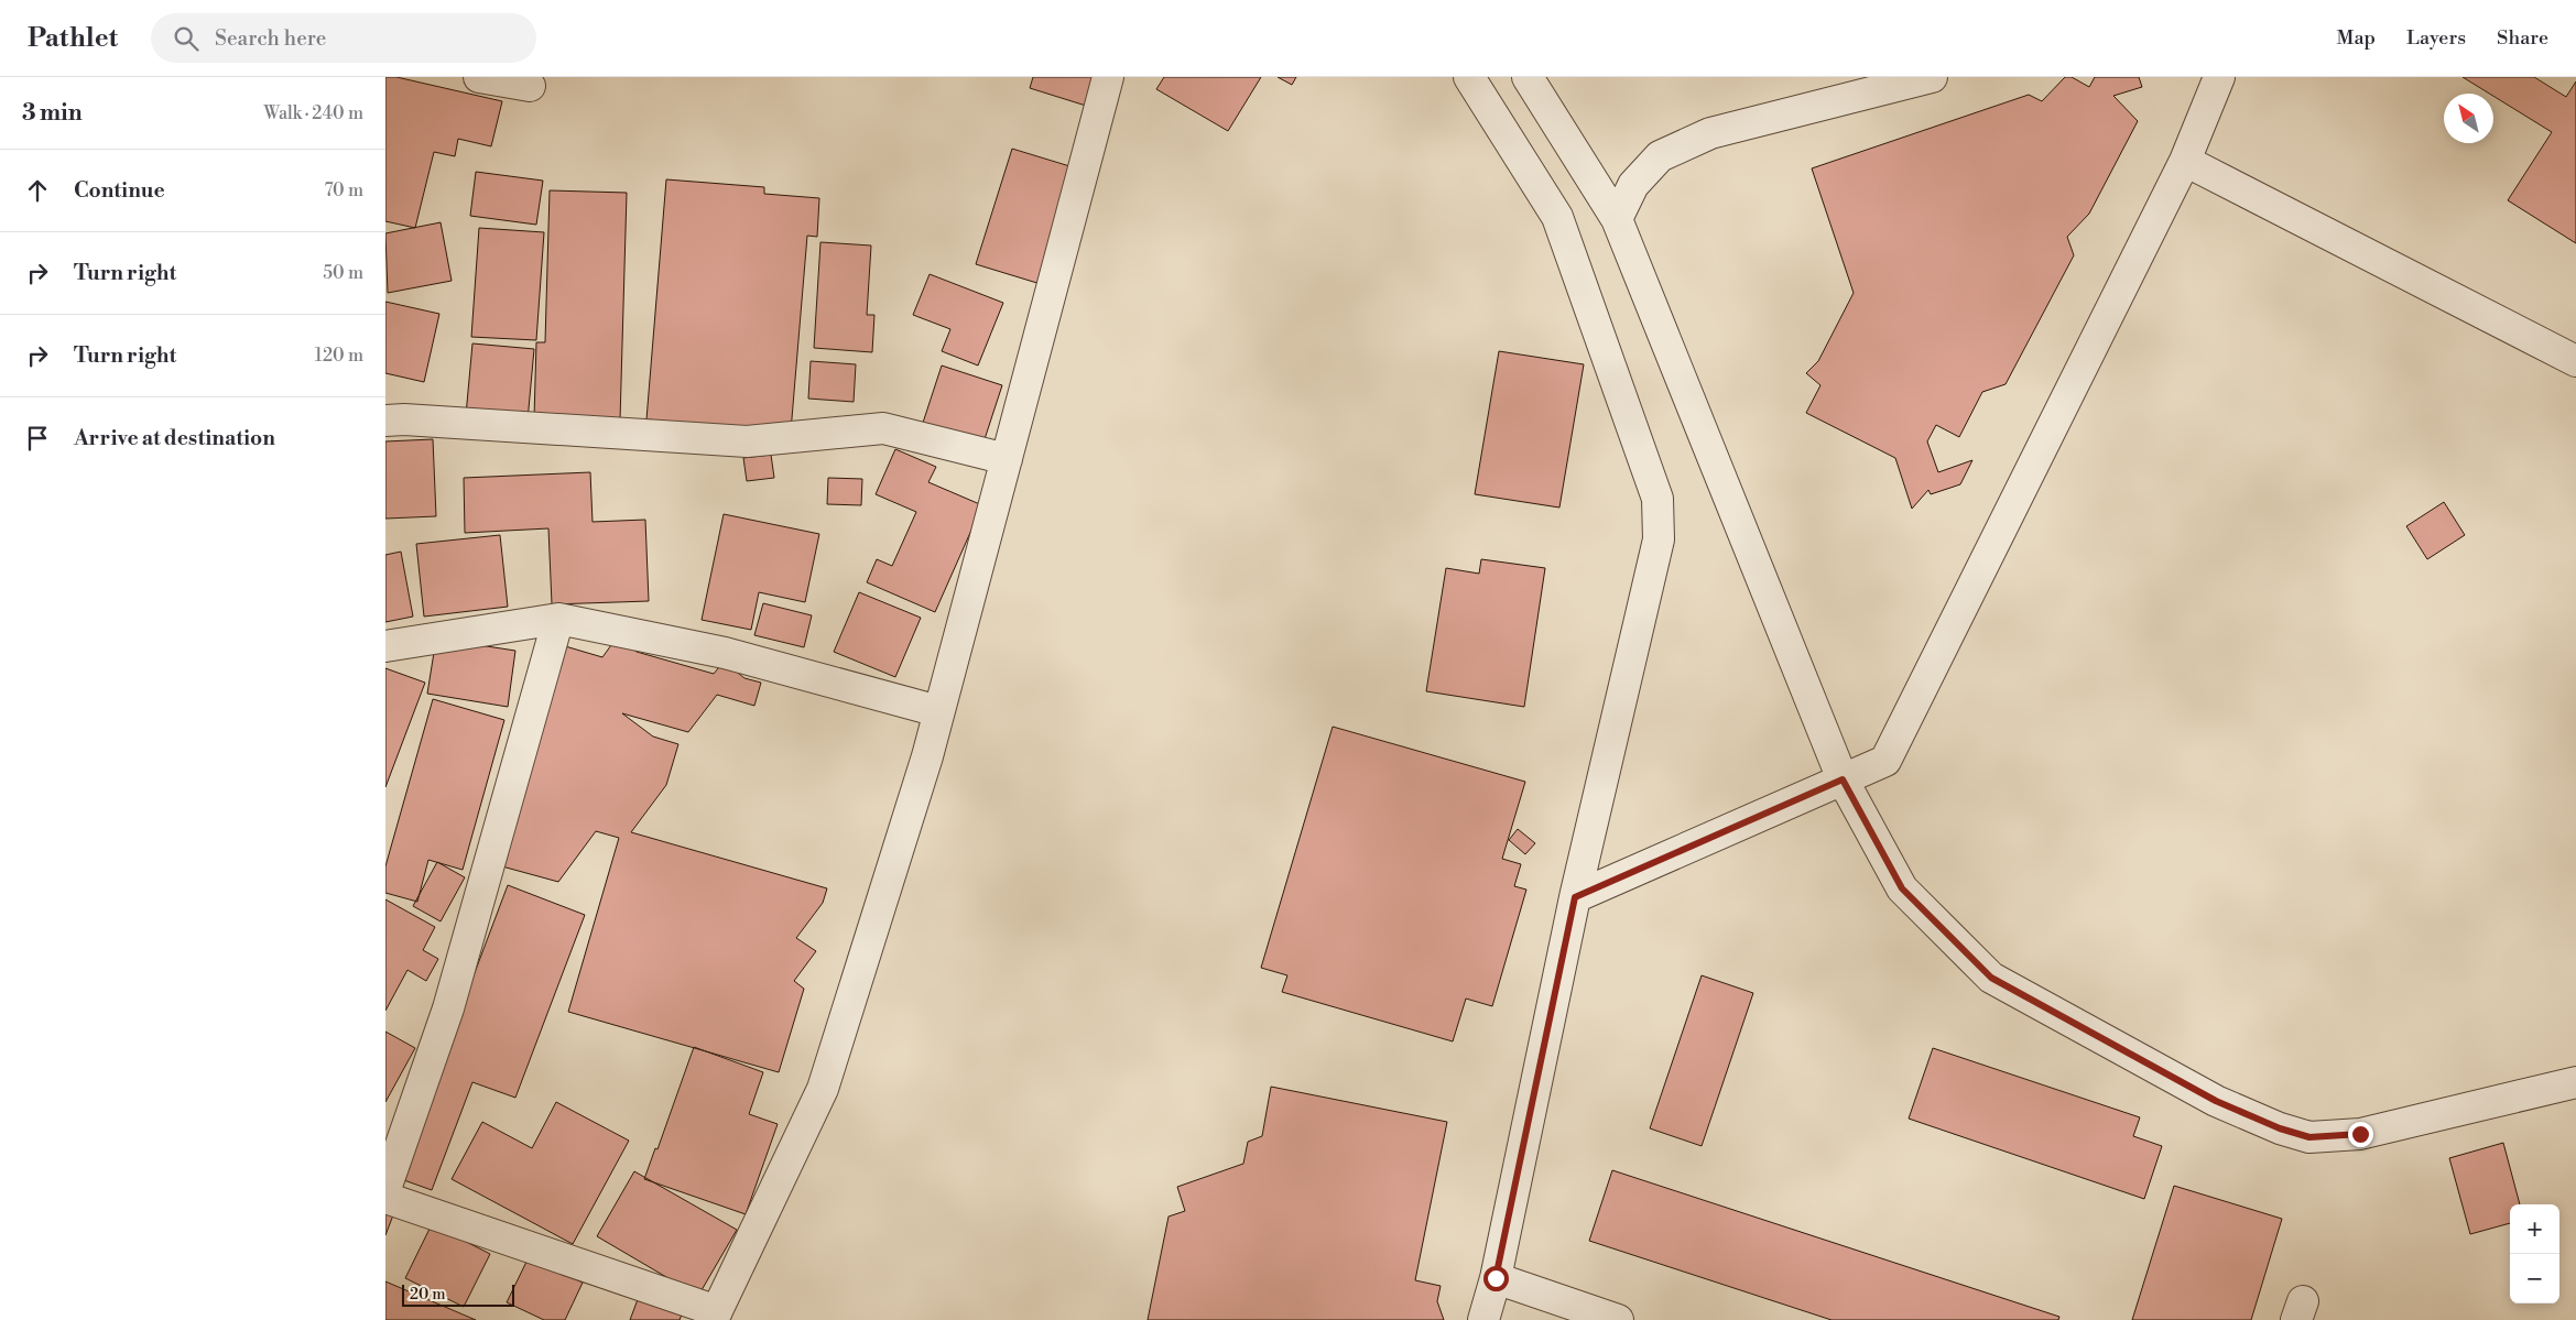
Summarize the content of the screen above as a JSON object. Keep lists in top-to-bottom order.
{
  "scale_bar": "20 m",
  "north": "top left",
  "page": {
    "header": "Pathlet",
    "search": "Search here",
    "nav": ["Map", "Layers", "Share"],
    "heading": ["3 min", "Walk · 240 m"],
    "list": [
      ["Continue", "70 m"],
      ["Turn right", "50 m"],
      ["Turn right", "120 m"],
      "Arrive at destination"
    ],
    "map_buttons": ["+", "−"],
    "scale": "20 m"
  }
}
